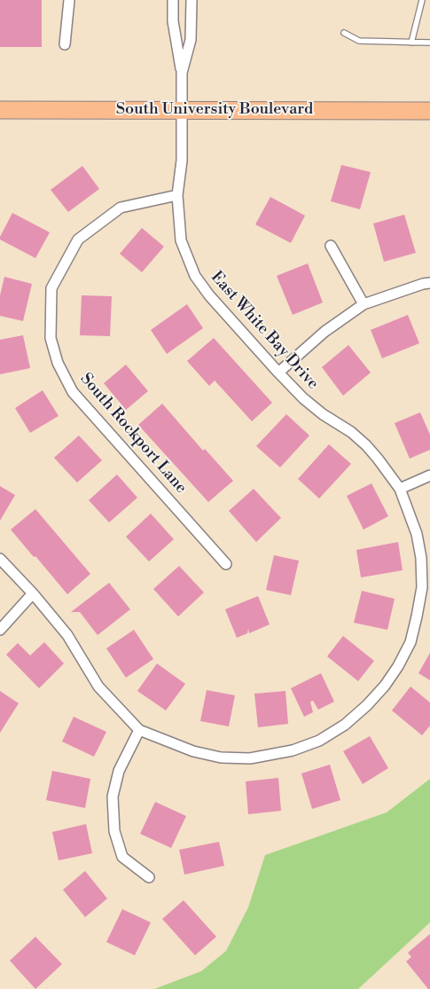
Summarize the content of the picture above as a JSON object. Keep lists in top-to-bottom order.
{
  "streets": {
    "main road": ["South University Boulevard"],
    "street": ["East White Bay Drive", "South Rockport Lane"]
  },
  "crossings": [
    ["South University Boulevard", "East White Bay Drive"],
    ["East White Bay Drive", "South Rockport Lane"]
  ]
}
